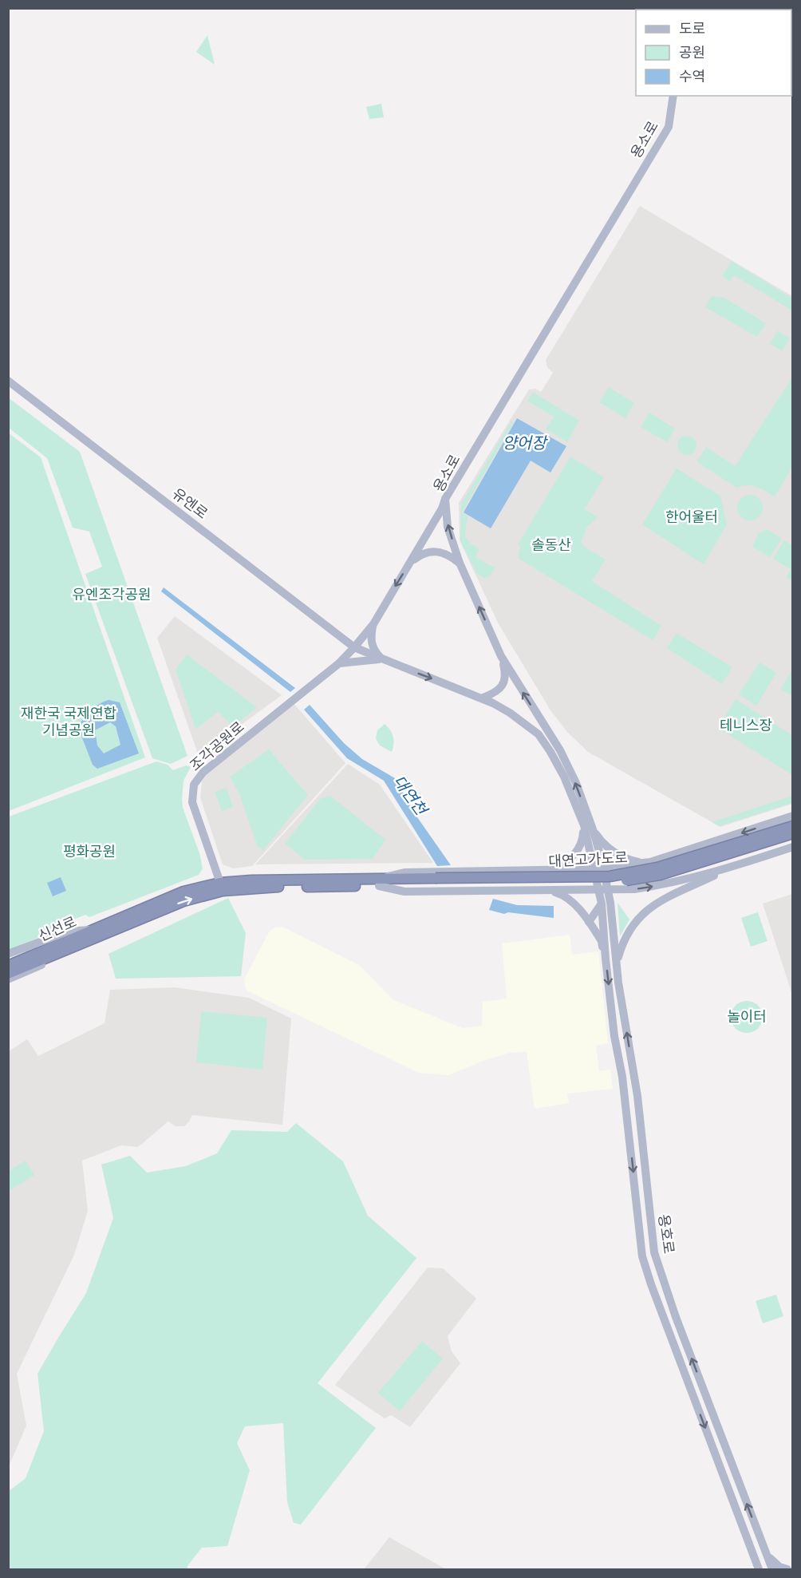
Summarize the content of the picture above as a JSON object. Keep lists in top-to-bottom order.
{
  "streets": {
    "highway": ["대연고가도로", "신선로"],
    "main road": [
      "용소로",
      "유엔로",
      "조각공원로",
      "용호로"
    ]
  },
  "crossings": [
    ["용소로", "용호로"],
    ["유엔로", "조각공원로"]
  ],
  "water": ["양어장", "대연천"],
  "parks": [
    "한어울터",
    "솔동산",
    "유엔조각공원",
    "재한국 국제연합 기념공원",
    "테니스장",
    "평화공원",
    "놀이터"
  ],
  "legend": ["도로", "공원", "수역"]
}
